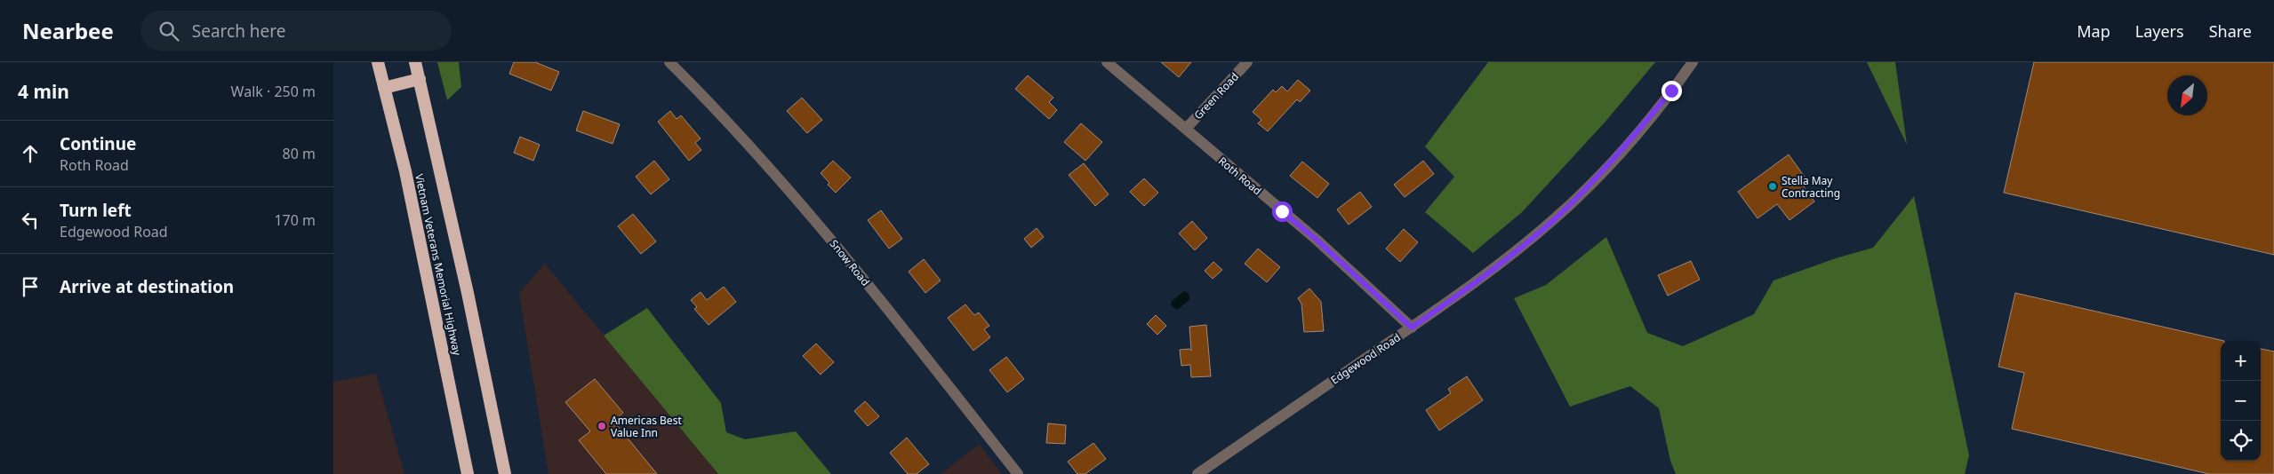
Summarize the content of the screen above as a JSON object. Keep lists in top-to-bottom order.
{
  "streets": {
    "highway": ["Vietnam Veterans Memorial Highway"],
    "street": [
      "Green Road",
      "Roth Road",
      "Snow Road",
      "Edgewood Road"
    ]
  },
  "crossings": [
    ["Green Road", "Roth Road"],
    ["Roth Road", "Edgewood Road"]
  ],
  "places": ["Stella May Contracting", "Americas Best Value Inn"],
  "north": "bottom left",
  "page": {
    "header": "Nearbee",
    "search": "Search here",
    "nav": ["Map", "Layers", "Share"],
    "heading": ["4 min", "Walk · 250 m"],
    "list": [
      ["Continue", "Roth Road", "80 m"],
      ["Turn left", "Edgewood Road", "170 m"],
      "Arrive at destination"
    ],
    "map_buttons": ["+", "−"]
  }
}
